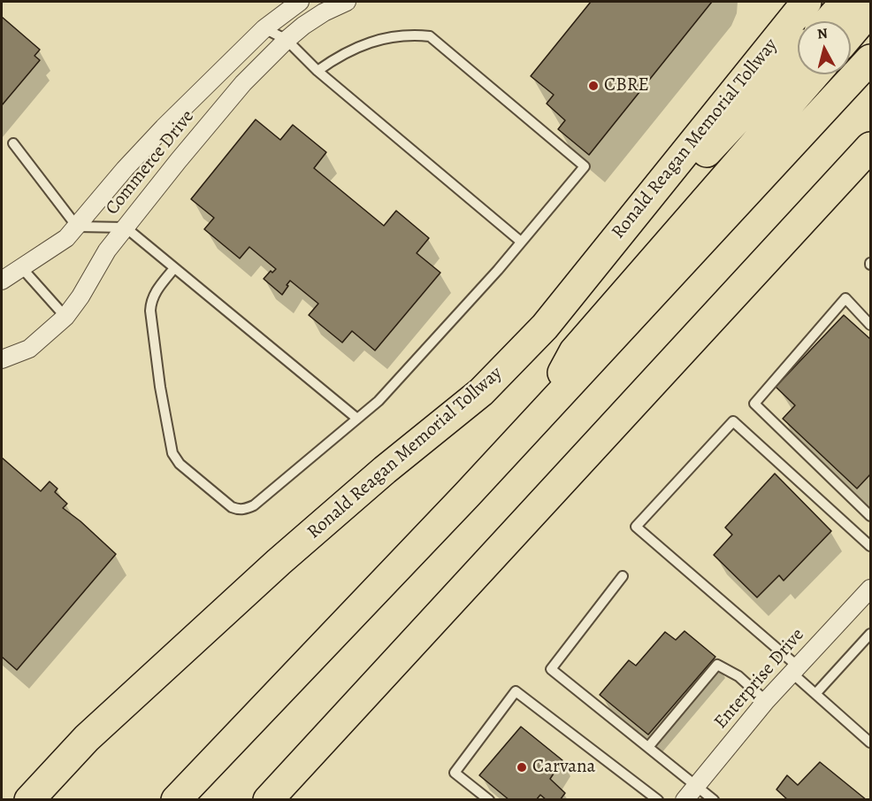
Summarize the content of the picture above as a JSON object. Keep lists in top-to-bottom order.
{
  "streets": {
    "highway": ["Ronald Reagan Memorial Tollway"],
    "street": ["Commerce Drive", "Enterprise Drive"]
  },
  "places": ["CBRE", "Carvana"],
  "north": "top"
}
